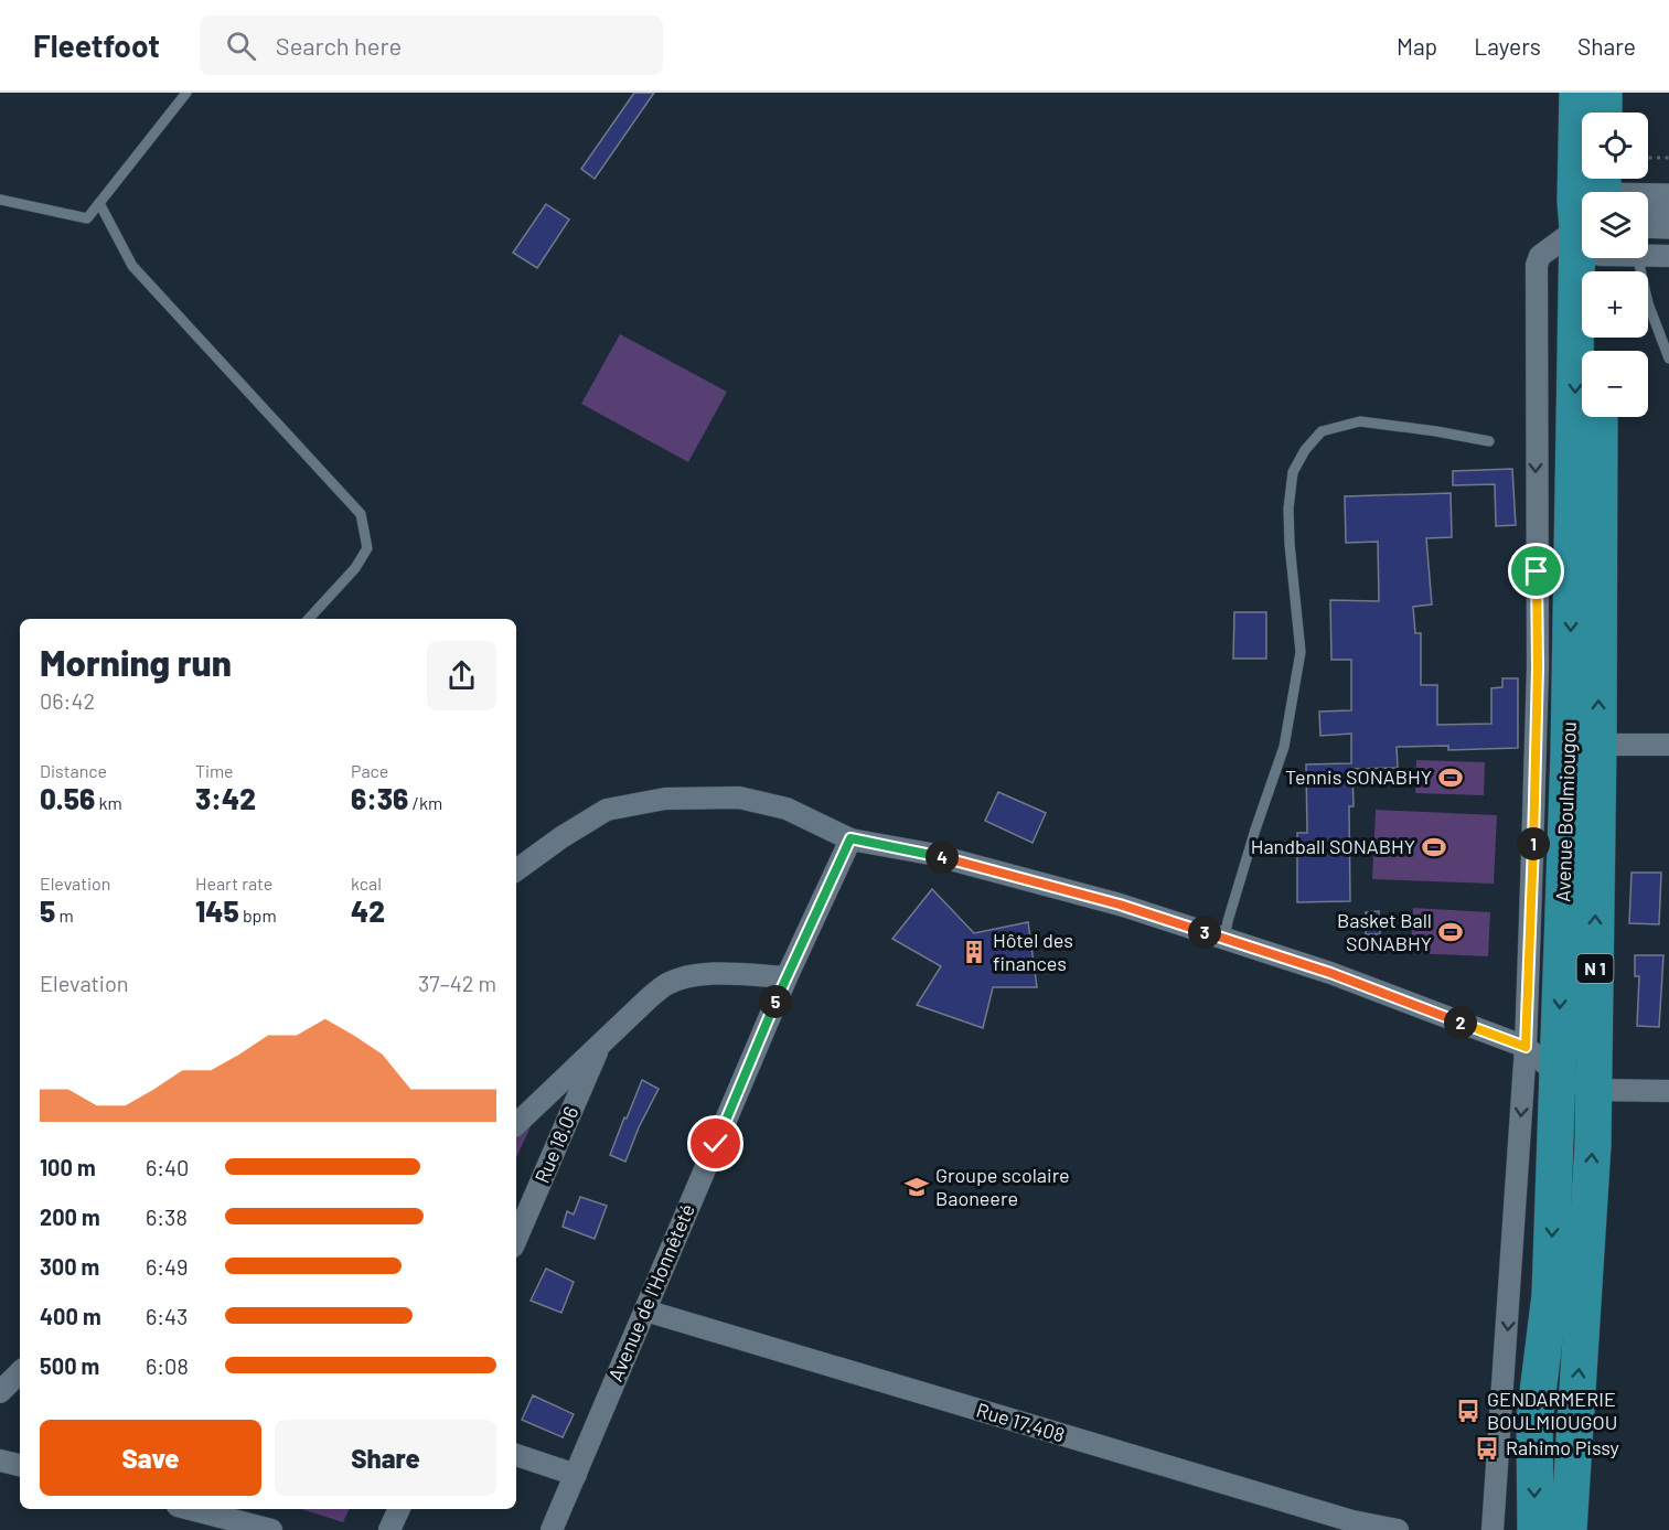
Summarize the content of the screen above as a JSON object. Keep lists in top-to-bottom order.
{
  "streets": {
    "highway": ["Avenue Boulmiougou", "N 1"],
    "street": ["Rue 18.06", "Avenue de l'Honnêteté", "Rue 17.408"]
  },
  "crossings": [
    ["Avenue de l'Honnêteté", "Rue 17.408"]
  ],
  "places": {
    "sports": ["Tennis SONABHY", "Handball SONABHY", "Basket Ball SONABHY"],
    "building": ["Hôtel des finances"],
    "school or university": ["Groupe scolaire Baoneere"],
    "bus stop": ["GENDARMERIE BOULMIOUGOU", "Rahimo Pissy"]
  },
  "page": {
    "header": "Fleetfoot",
    "search": "Search here",
    "nav": ["Map", "Layers", "Share"],
    "map_buttons": ["+", "−"],
    "heading": ["Morning run", "06:42"],
    "stats": [
      ["Distance", "0.56 km"],
      ["Time", "3:42"],
      ["Pace", "6:36 /km"],
      ["Elevation", "5 m"],
      ["Heart rate", "145 bpm"],
      ["kcal", "42"]
    ],
    "pins": [
      "1",
      "4",
      "3",
      "5",
      "2"
    ],
    "chart": ["Elevation", "37–42 m"],
    "list": [
      {
        "name": "100 m",
        "note": "6:40"
      },
      {
        "name": "200 m",
        "note": "6:38"
      },
      {
        "name": "300 m",
        "note": "6:49"
      },
      {
        "name": "400 m",
        "note": "6:43"
      },
      {
        "name": "500 m",
        "note": "6:08"
      }
    ],
    "buttons": ["Save", "Share"]
  }
}
